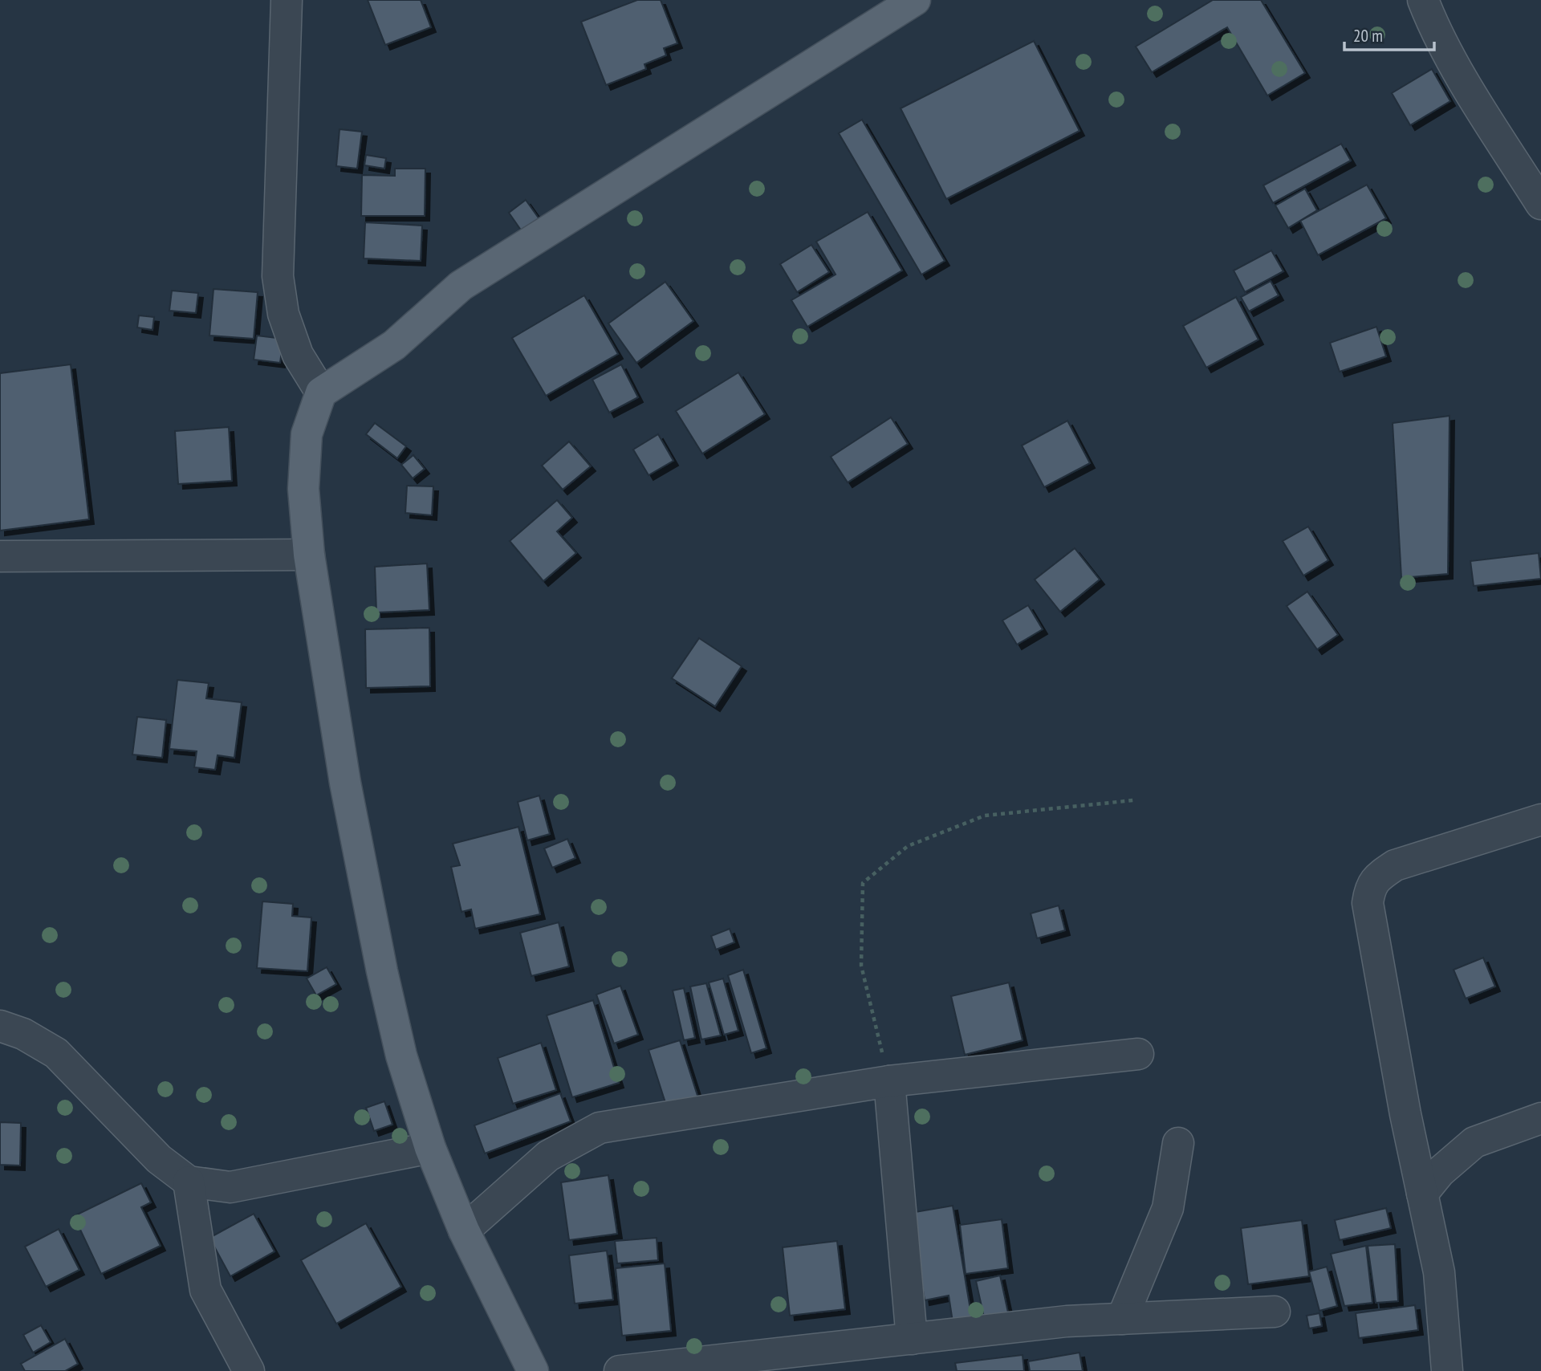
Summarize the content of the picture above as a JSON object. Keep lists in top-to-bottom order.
{
  "scale_bar": "20 m"
}
